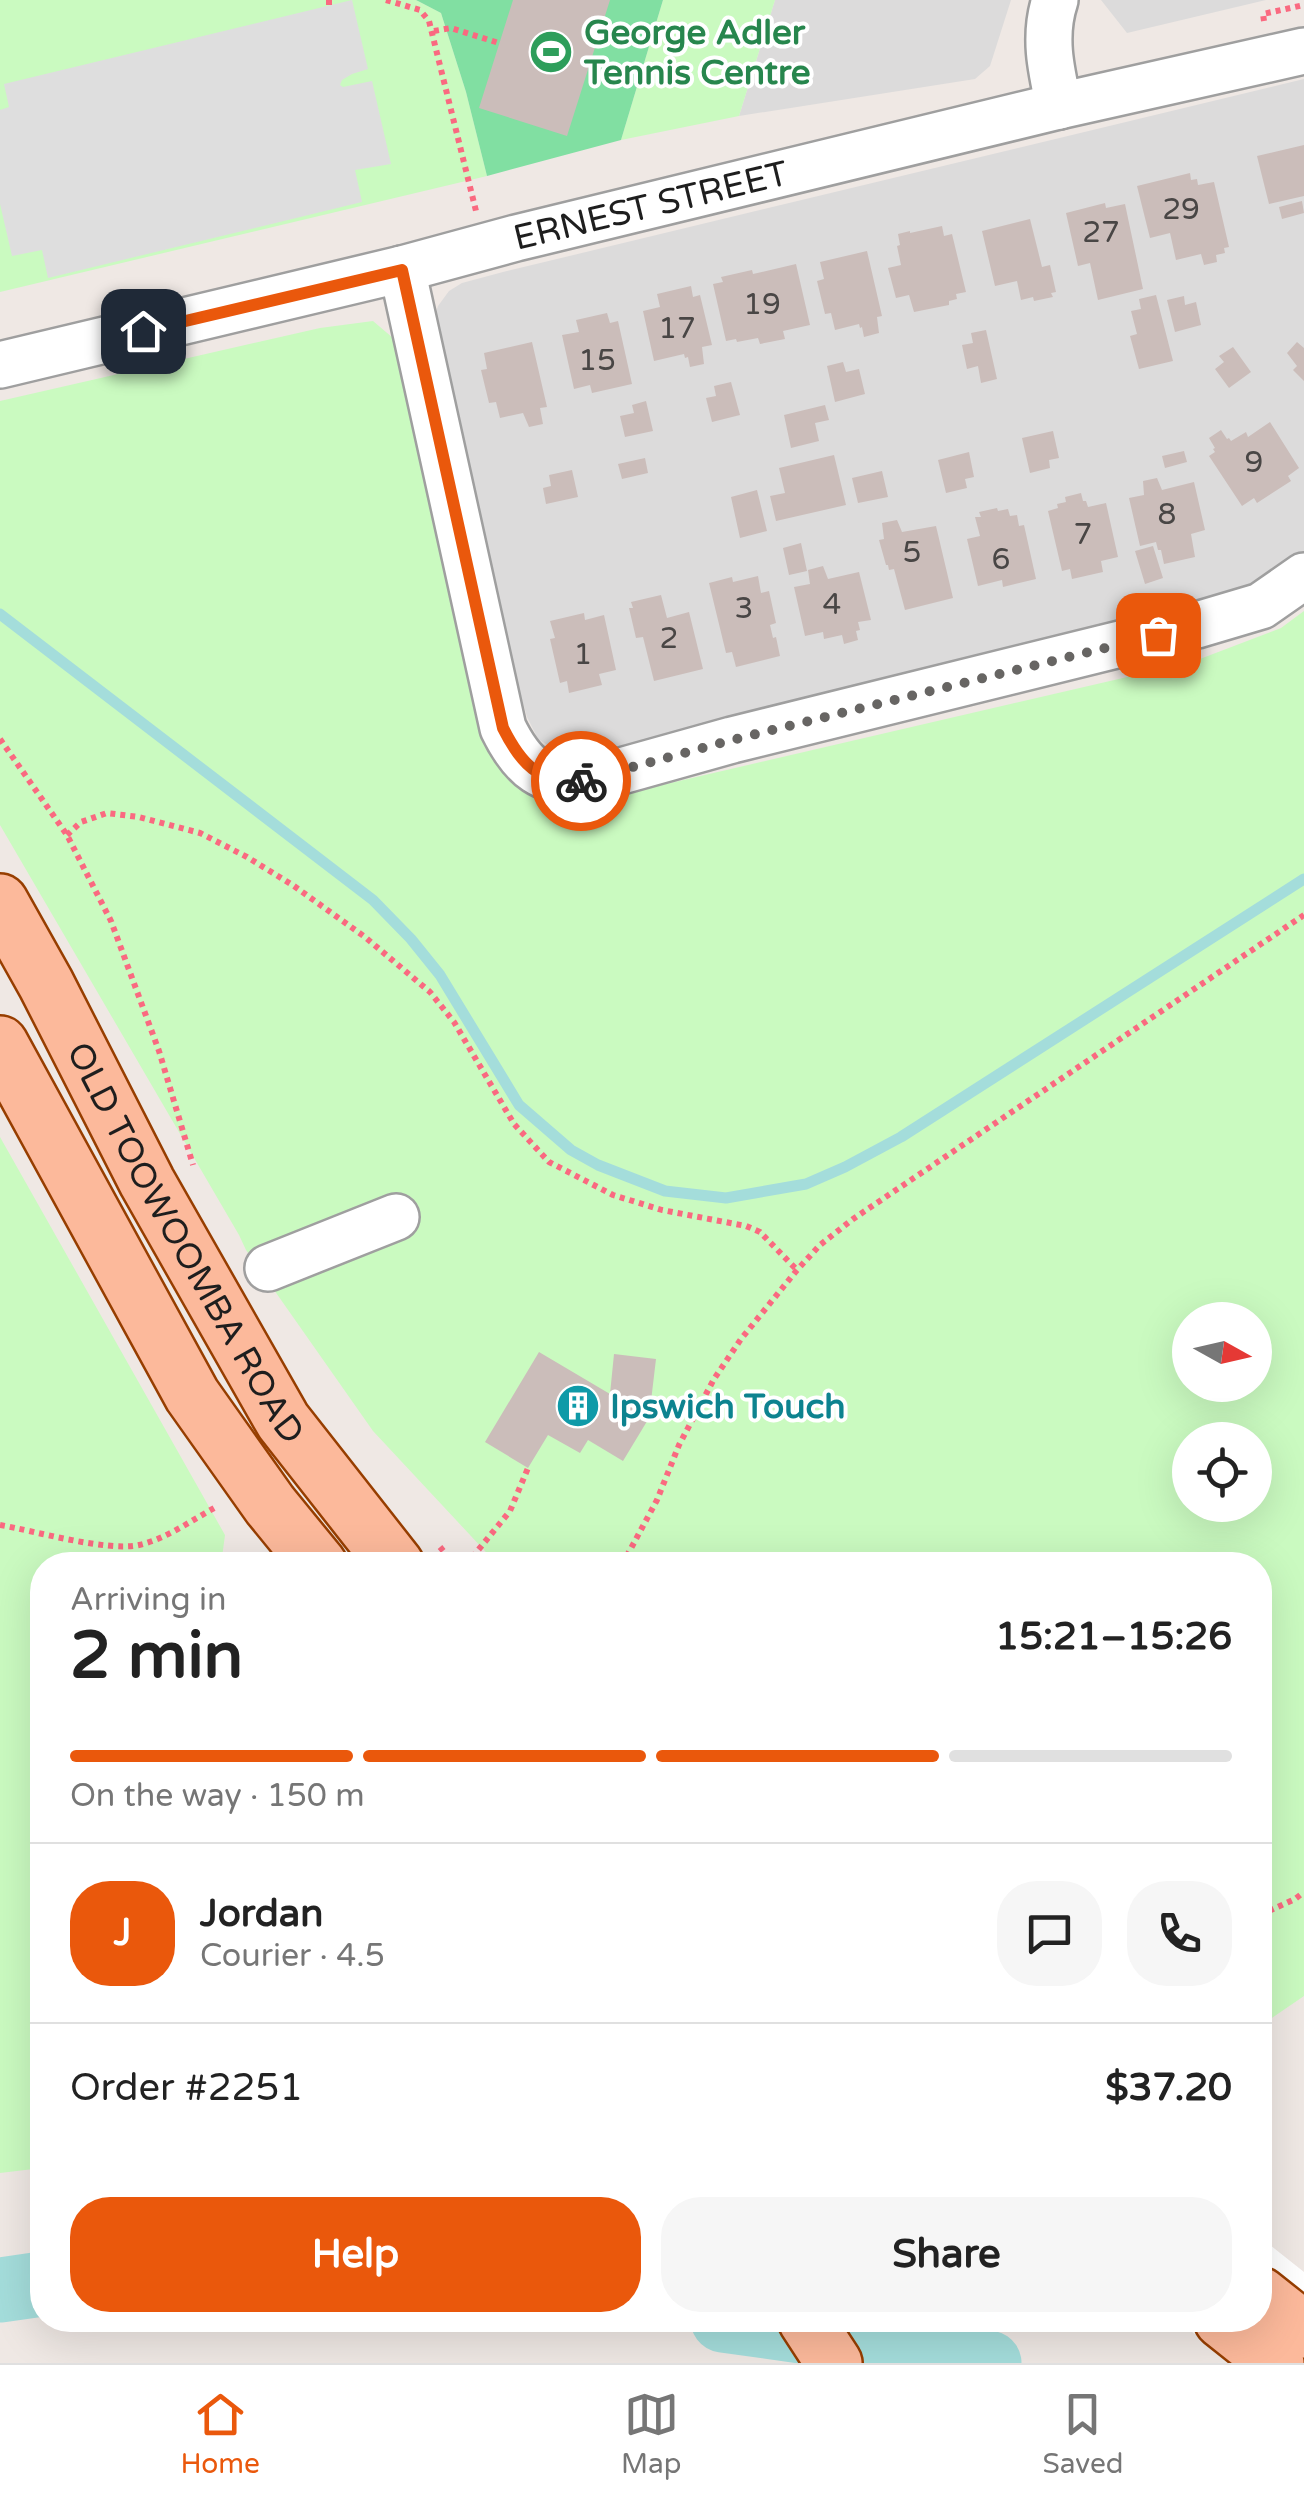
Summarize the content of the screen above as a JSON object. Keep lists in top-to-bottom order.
{
  "streets": {
    "main road": ["OLD TOOWOOMBA ROAD"],
    "street": ["ERNEST STREET"]
  },
  "places": {
    "sports": ["George Adler Tennis Centre"],
    "building": ["Ipswich Touch"]
  },
  "house_numbers": [
    "29",
    "27",
    "19",
    "17",
    "15",
    "9",
    "8",
    "7",
    "5",
    "6",
    "4",
    "3",
    "2",
    "1"
  ],
  "north": "right",
  "page": {
    "heading": ["2 min", "Arriving in", "15:21–15:26"],
    "panel": [
      "Jordan",
      "Courier · 4.5",
      "Order #2251",
      "$37.20"
    ],
    "bar": "On the way · 150 m",
    "round": "J",
    "buttons": ["Help", "Share"],
    "tabs": ["Home", "Map", "Saved"]
  }
}
